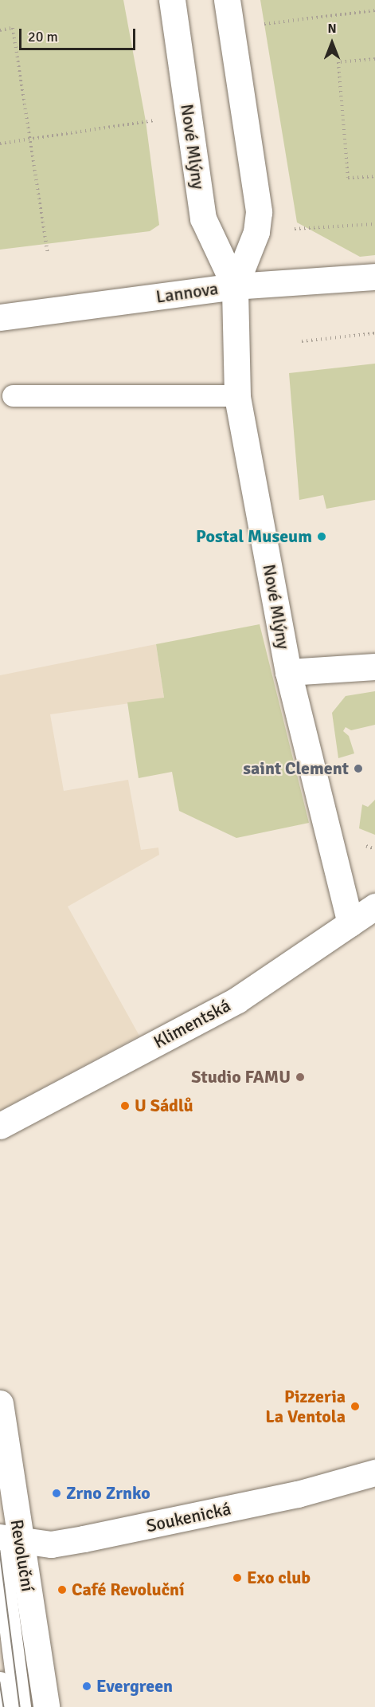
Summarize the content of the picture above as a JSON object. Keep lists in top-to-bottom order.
{
  "streets": {
    "street": [
      "Nové Mlýny",
      "Lannova",
      "Klimentská",
      "Soukenická",
      "Revoluční"
    ]
  },
  "crossings": [
    ["Nové Mlýny", "Lannova"],
    ["Nové Mlýny", "Klimentská"],
    ["Soukenická", "Revoluční"]
  ],
  "places": [
    "Postal Museum",
    "saint Clement",
    "Studio FAMU",
    "U Sádlů",
    "Pizzeria La Ventola",
    "Zrno Zrnko",
    "Exo club",
    "Café Revoluční",
    "Evergreen"
  ],
  "scale_bar": "20 m",
  "north": "top"
}
